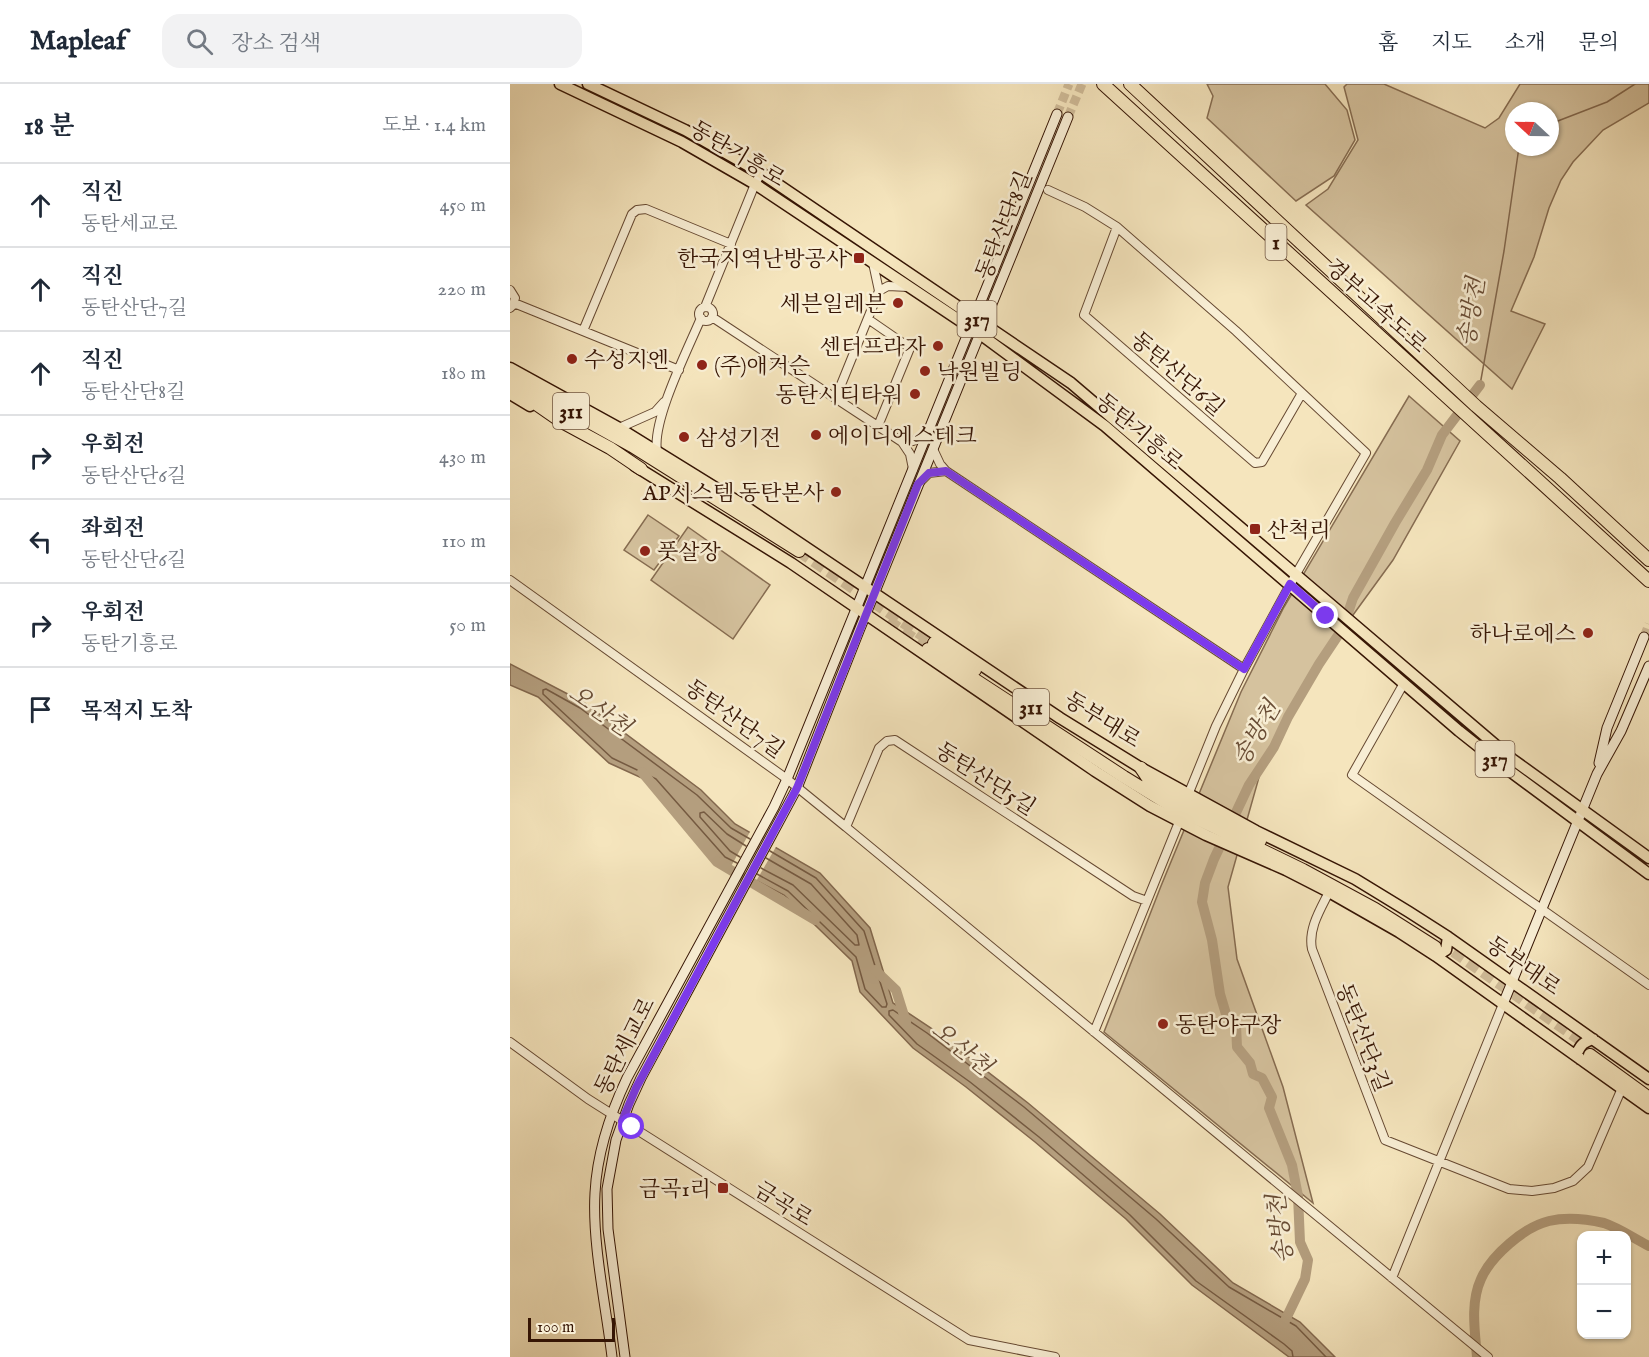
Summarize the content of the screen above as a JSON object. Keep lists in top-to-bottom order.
{
  "streets": {
    "highway": [
      "1",
      "경부고속도로",
      "311",
      "동부대로"
    ],
    "main road": [
      "동탄기흥로",
      "동탄산단8길",
      "317",
      "동탄산단7길",
      "동탄세교로"
    ],
    "street": [
      "동탄산단6길",
      "동탄산단5길",
      "동탄산단3길",
      "금곡로"
    ]
  },
  "crossings": [
    ["동탄기흥로", "동탄산단8길"],
    ["동탄산단8길", "동탄산단7길"],
    ["동탄산단8길", "동부대로"],
    ["동탄산단7길", "동부대로"],
    ["동탄산단7길", "동탄세교로"],
    ["동부대로", "동탄산단3길"],
    ["동탄세교로", "금곡로"]
  ],
  "water": ["송방천", "오산천"],
  "places": {
    "transit": ["한국지역난방공사", "산척리", "금곡1리"],
    "other": [
      "세븐일레븐",
      "센터프라자",
      "수성지엔",
      "(주)애거슨",
      "낙원빌딩",
      "동탄시티타워",
      "에이디에스테크",
      "삼성기전",
      "AP시스템 동탄본사",
      "풋살장",
      "하나로에스",
      "동탄야구장"
    ]
  },
  "scale_bar": "100 m",
  "north": "left",
  "page": {
    "header": "Mapleaf",
    "search": "장소 검색",
    "nav": [
      "홈",
      "지도",
      "소개",
      "문의"
    ],
    "heading": ["18 분", "도보 · 1.4 km"],
    "list": [
      ["직진", "동탄세교로", "450 m"],
      ["직진", "동탄산단7길", "220 m"],
      ["직진", "동탄산단8길", "180 m"],
      ["우회전", "동탄산단6길", "430 m"],
      ["좌회전", "동탄산단6길", "110 m"],
      ["우회전", "동탄기흥로", "50 m"],
      "목적지 도착"
    ],
    "map_buttons": ["+", "−"],
    "scale": "100 m"
  }
}
